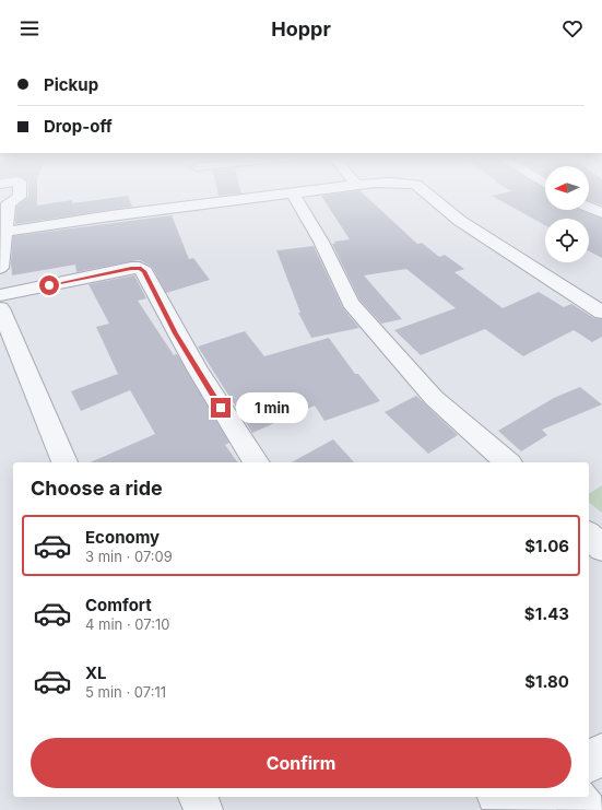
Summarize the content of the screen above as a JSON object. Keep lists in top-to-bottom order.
{
  "north": "left",
  "page": {
    "header": "Hoppr",
    "banner": ["Pickup", "Drop-off"],
    "bubble": "1 min",
    "heading": "Choose a ride",
    "list": [
      {
        "name": "Economy",
        "note": "3 min · 07:09",
        "value": "$1.06"
      },
      {
        "name": "Comfort",
        "note": "4 min · 07:10",
        "value": "$1.43"
      },
      {
        "name": "XL",
        "note": "5 min · 07:11",
        "value": "$1.80"
      }
    ],
    "buttons": "Confirm"
  }
}
